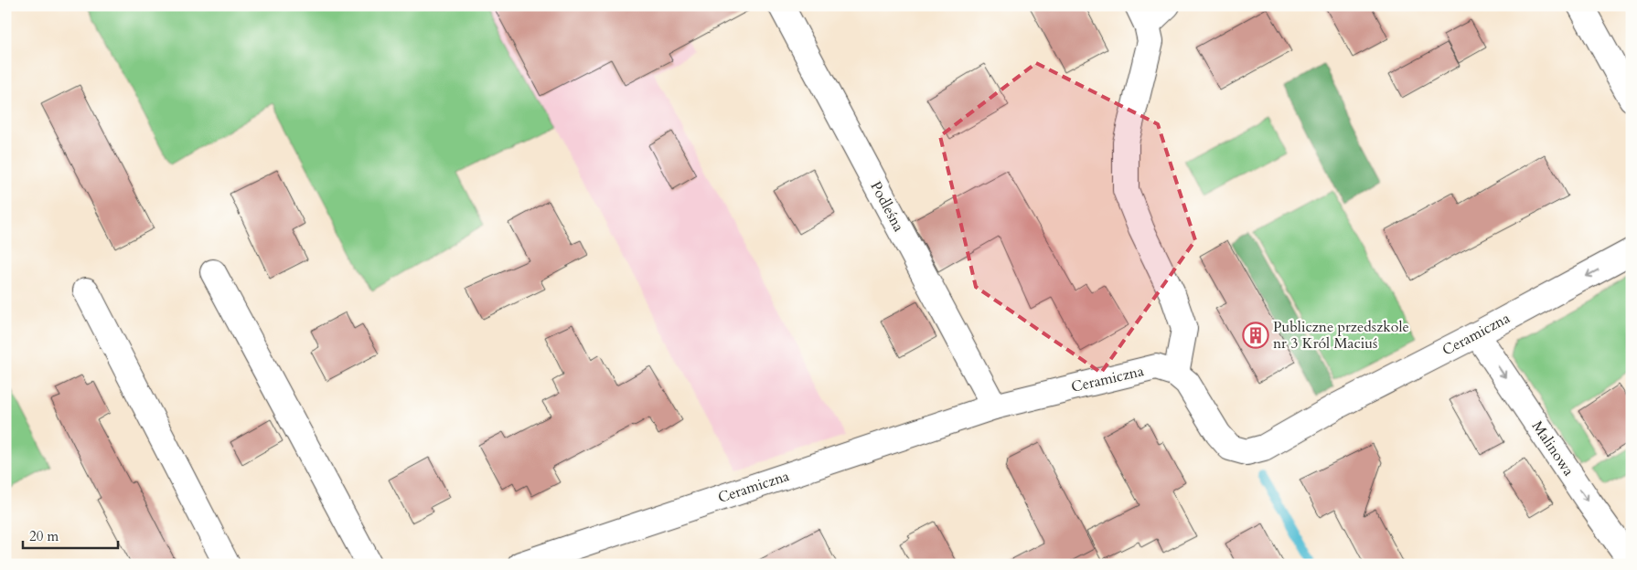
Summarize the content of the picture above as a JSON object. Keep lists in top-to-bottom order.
{
  "streets": {
    "street": ["Podleśna", "Ceramiczna", "Malinowa"]
  },
  "crossings": [
    ["Podleśna", "Ceramiczna"],
    ["Ceramiczna", "Malinowa"]
  ],
  "one_way": ["Malinowa"],
  "places": {
    "building": ["Publiczne przedszkole nr 3 Król Maciuś"]
  },
  "scale_bar": "20 m"
}
